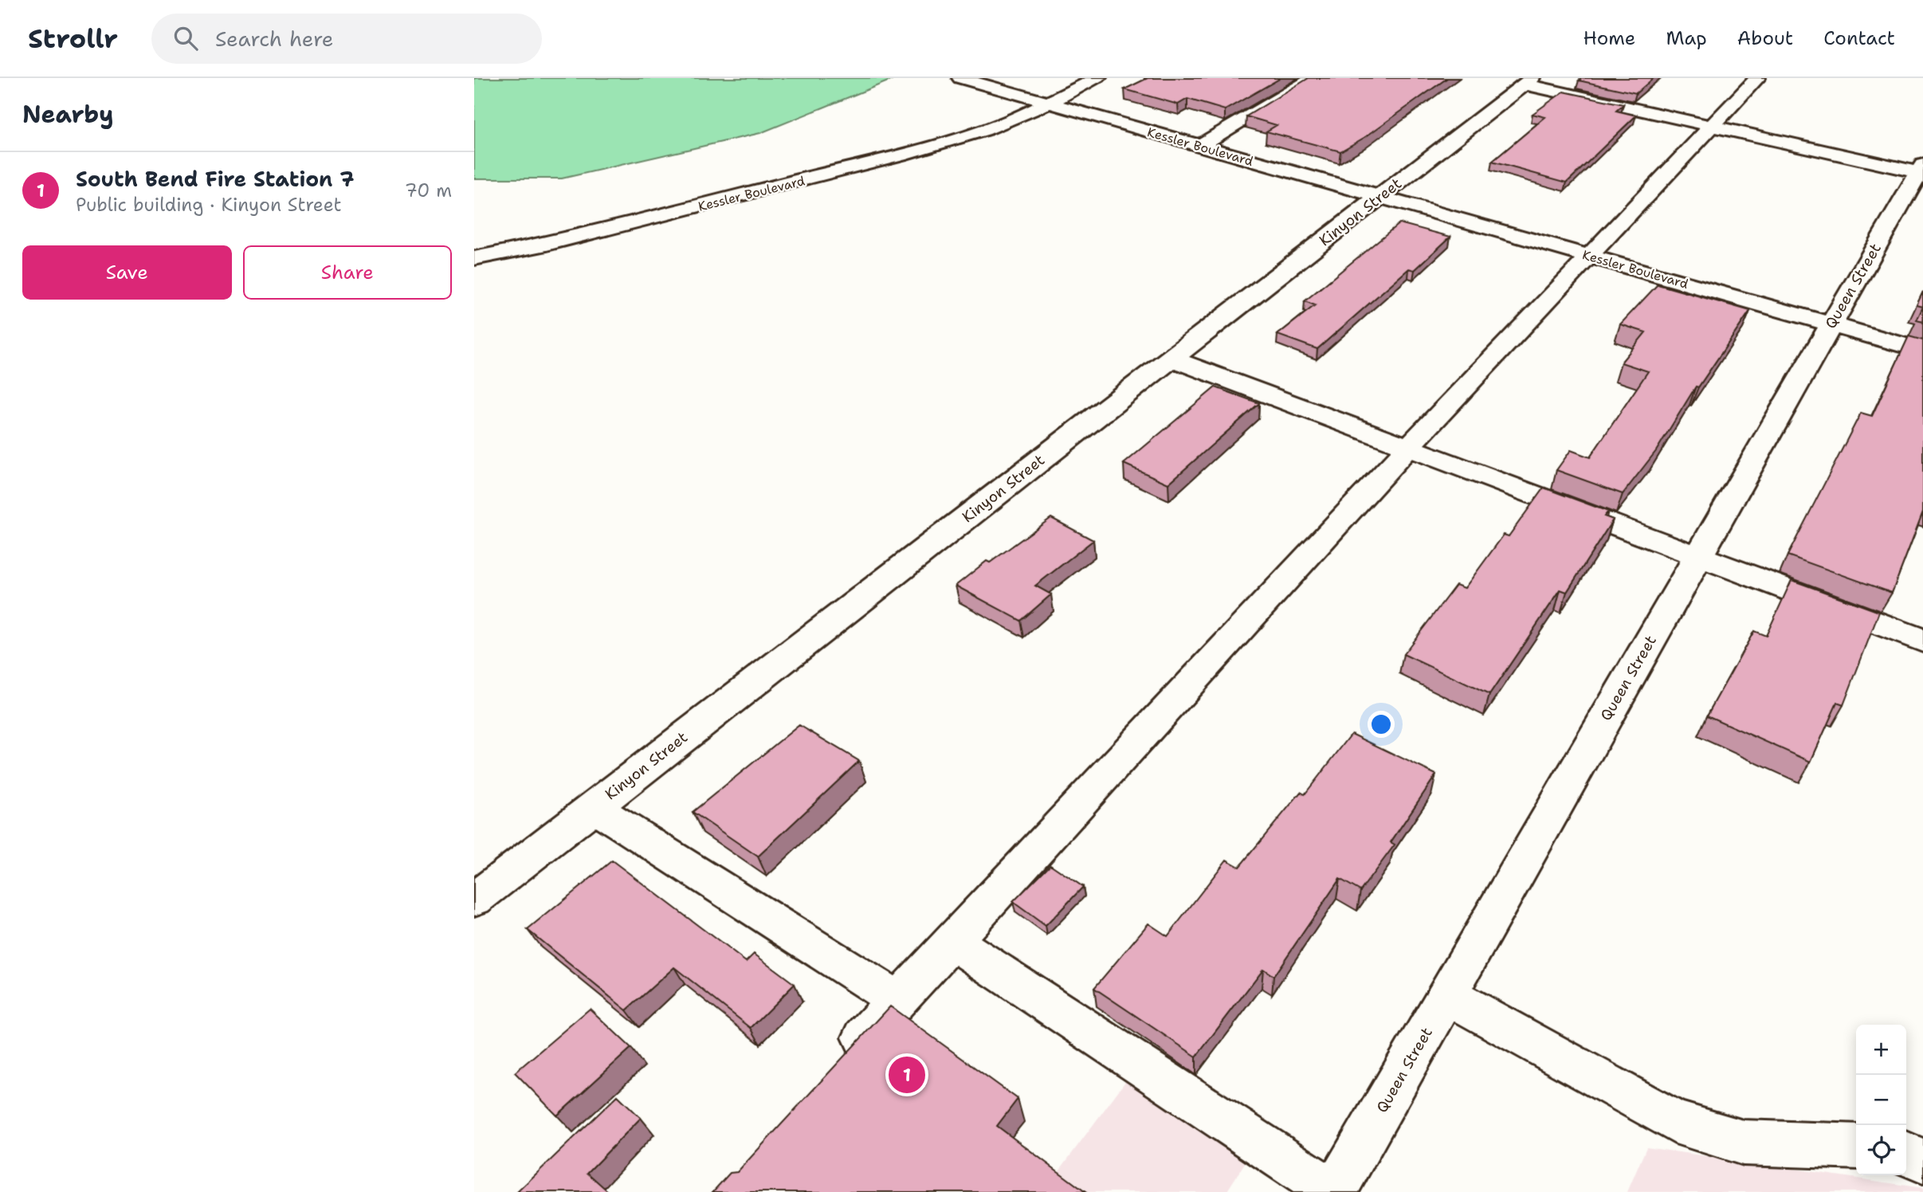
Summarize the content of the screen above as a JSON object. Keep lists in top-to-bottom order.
{
  "streets": {
    "street": ["Kessler Boulevard", "Kinyon Street", "Queen Street"]
  },
  "crossings": [
    ["Kessler Boulevard", "Kinyon Street"],
    ["Kessler Boulevard", "Queen Street"]
  ],
  "page": {
    "header": "Strollr",
    "search": "Search here",
    "nav": [
      "Home",
      "Map",
      "About",
      "Contact"
    ],
    "heading": "Nearby",
    "list": [
      {
        "mark": "1",
        "name": "South Bend Fire Station 7",
        "note": "Public building · Kinyon Street",
        "value": "70 m"
      }
    ],
    "buttons": ["Save", "Share"],
    "map_buttons": ["+", "−"],
    "pins": "1"
  }
}
